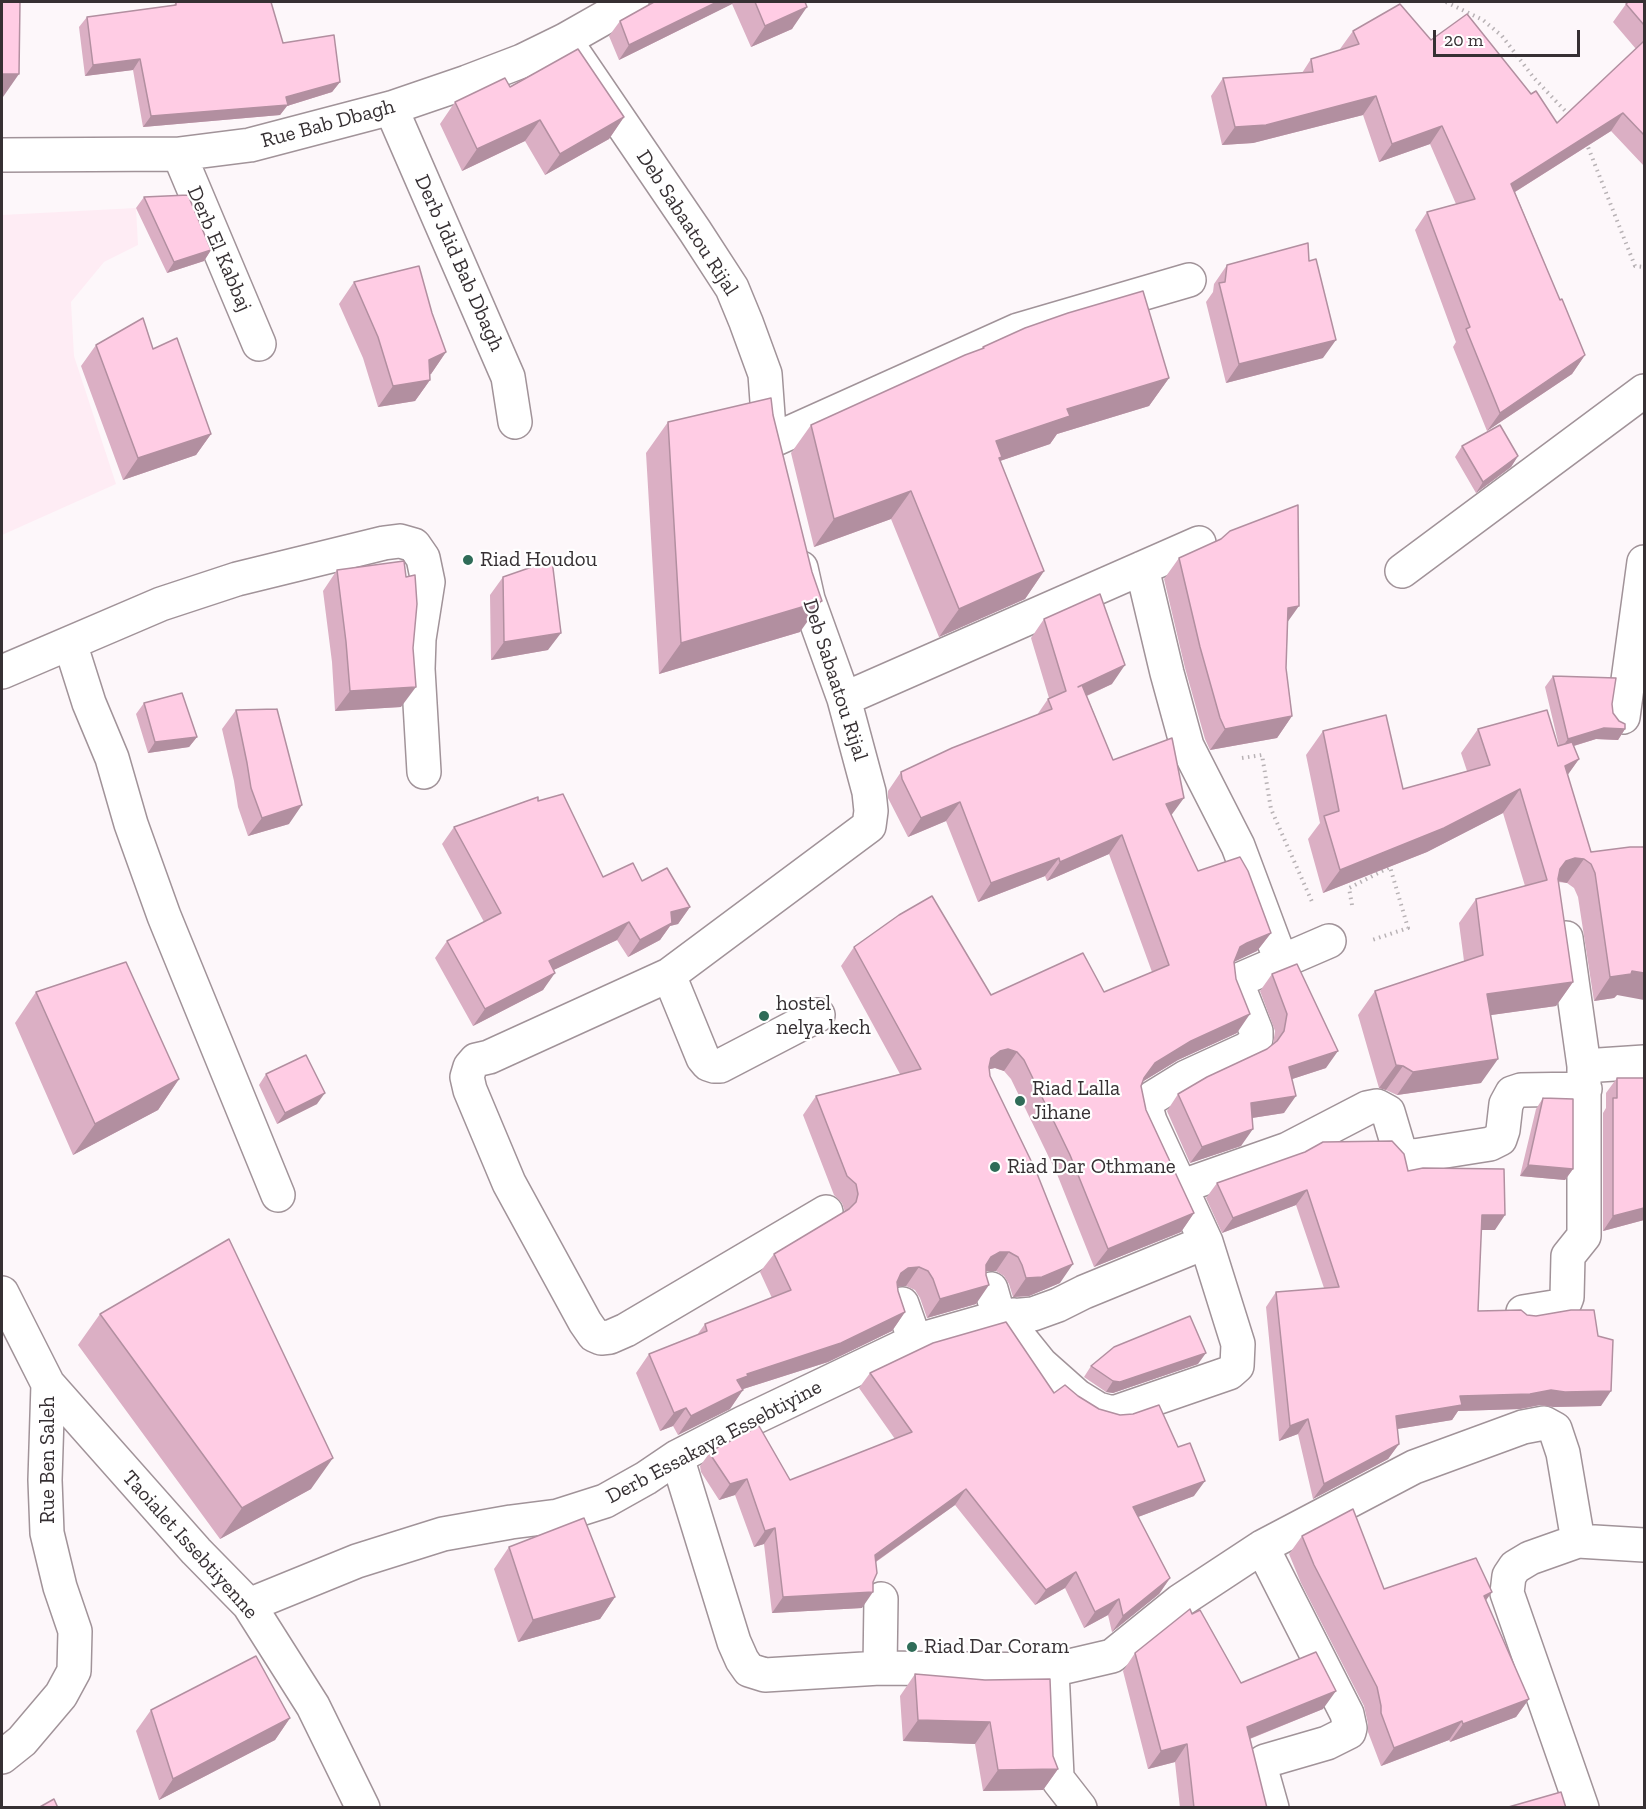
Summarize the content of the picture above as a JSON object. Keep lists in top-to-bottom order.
{
  "streets": {
    "street": [
      "Rue Bab Dbagh",
      "Deb Sabaatou Rijal",
      "Derb El Kabbaj",
      "Derb Jdid Bab Dbagh",
      "Derb Essakaya Essebtiyine",
      "Rue Ben Saleh",
      "Taoialet Issebtiyenne"
    ]
  },
  "crossings": [
    ["Rue Bab Dbagh", "Deb Sabaatou Rijal"],
    ["Rue Bab Dbagh", "Derb El Kabbaj"],
    ["Rue Bab Dbagh", "Derb Jdid Bab Dbagh"],
    ["Derb Essakaya Essebtiyine", "Taoialet Issebtiyenne"],
    ["Rue Ben Saleh", "Taoialet Issebtiyenne"]
  ],
  "places": [
    "Riad Houdou",
    "hostel nelya kech",
    "Riad Lalla Jihane",
    "Riad Dar Othmane",
    "Riad Dar Coram"
  ],
  "scale_bar": "20 m"
}
